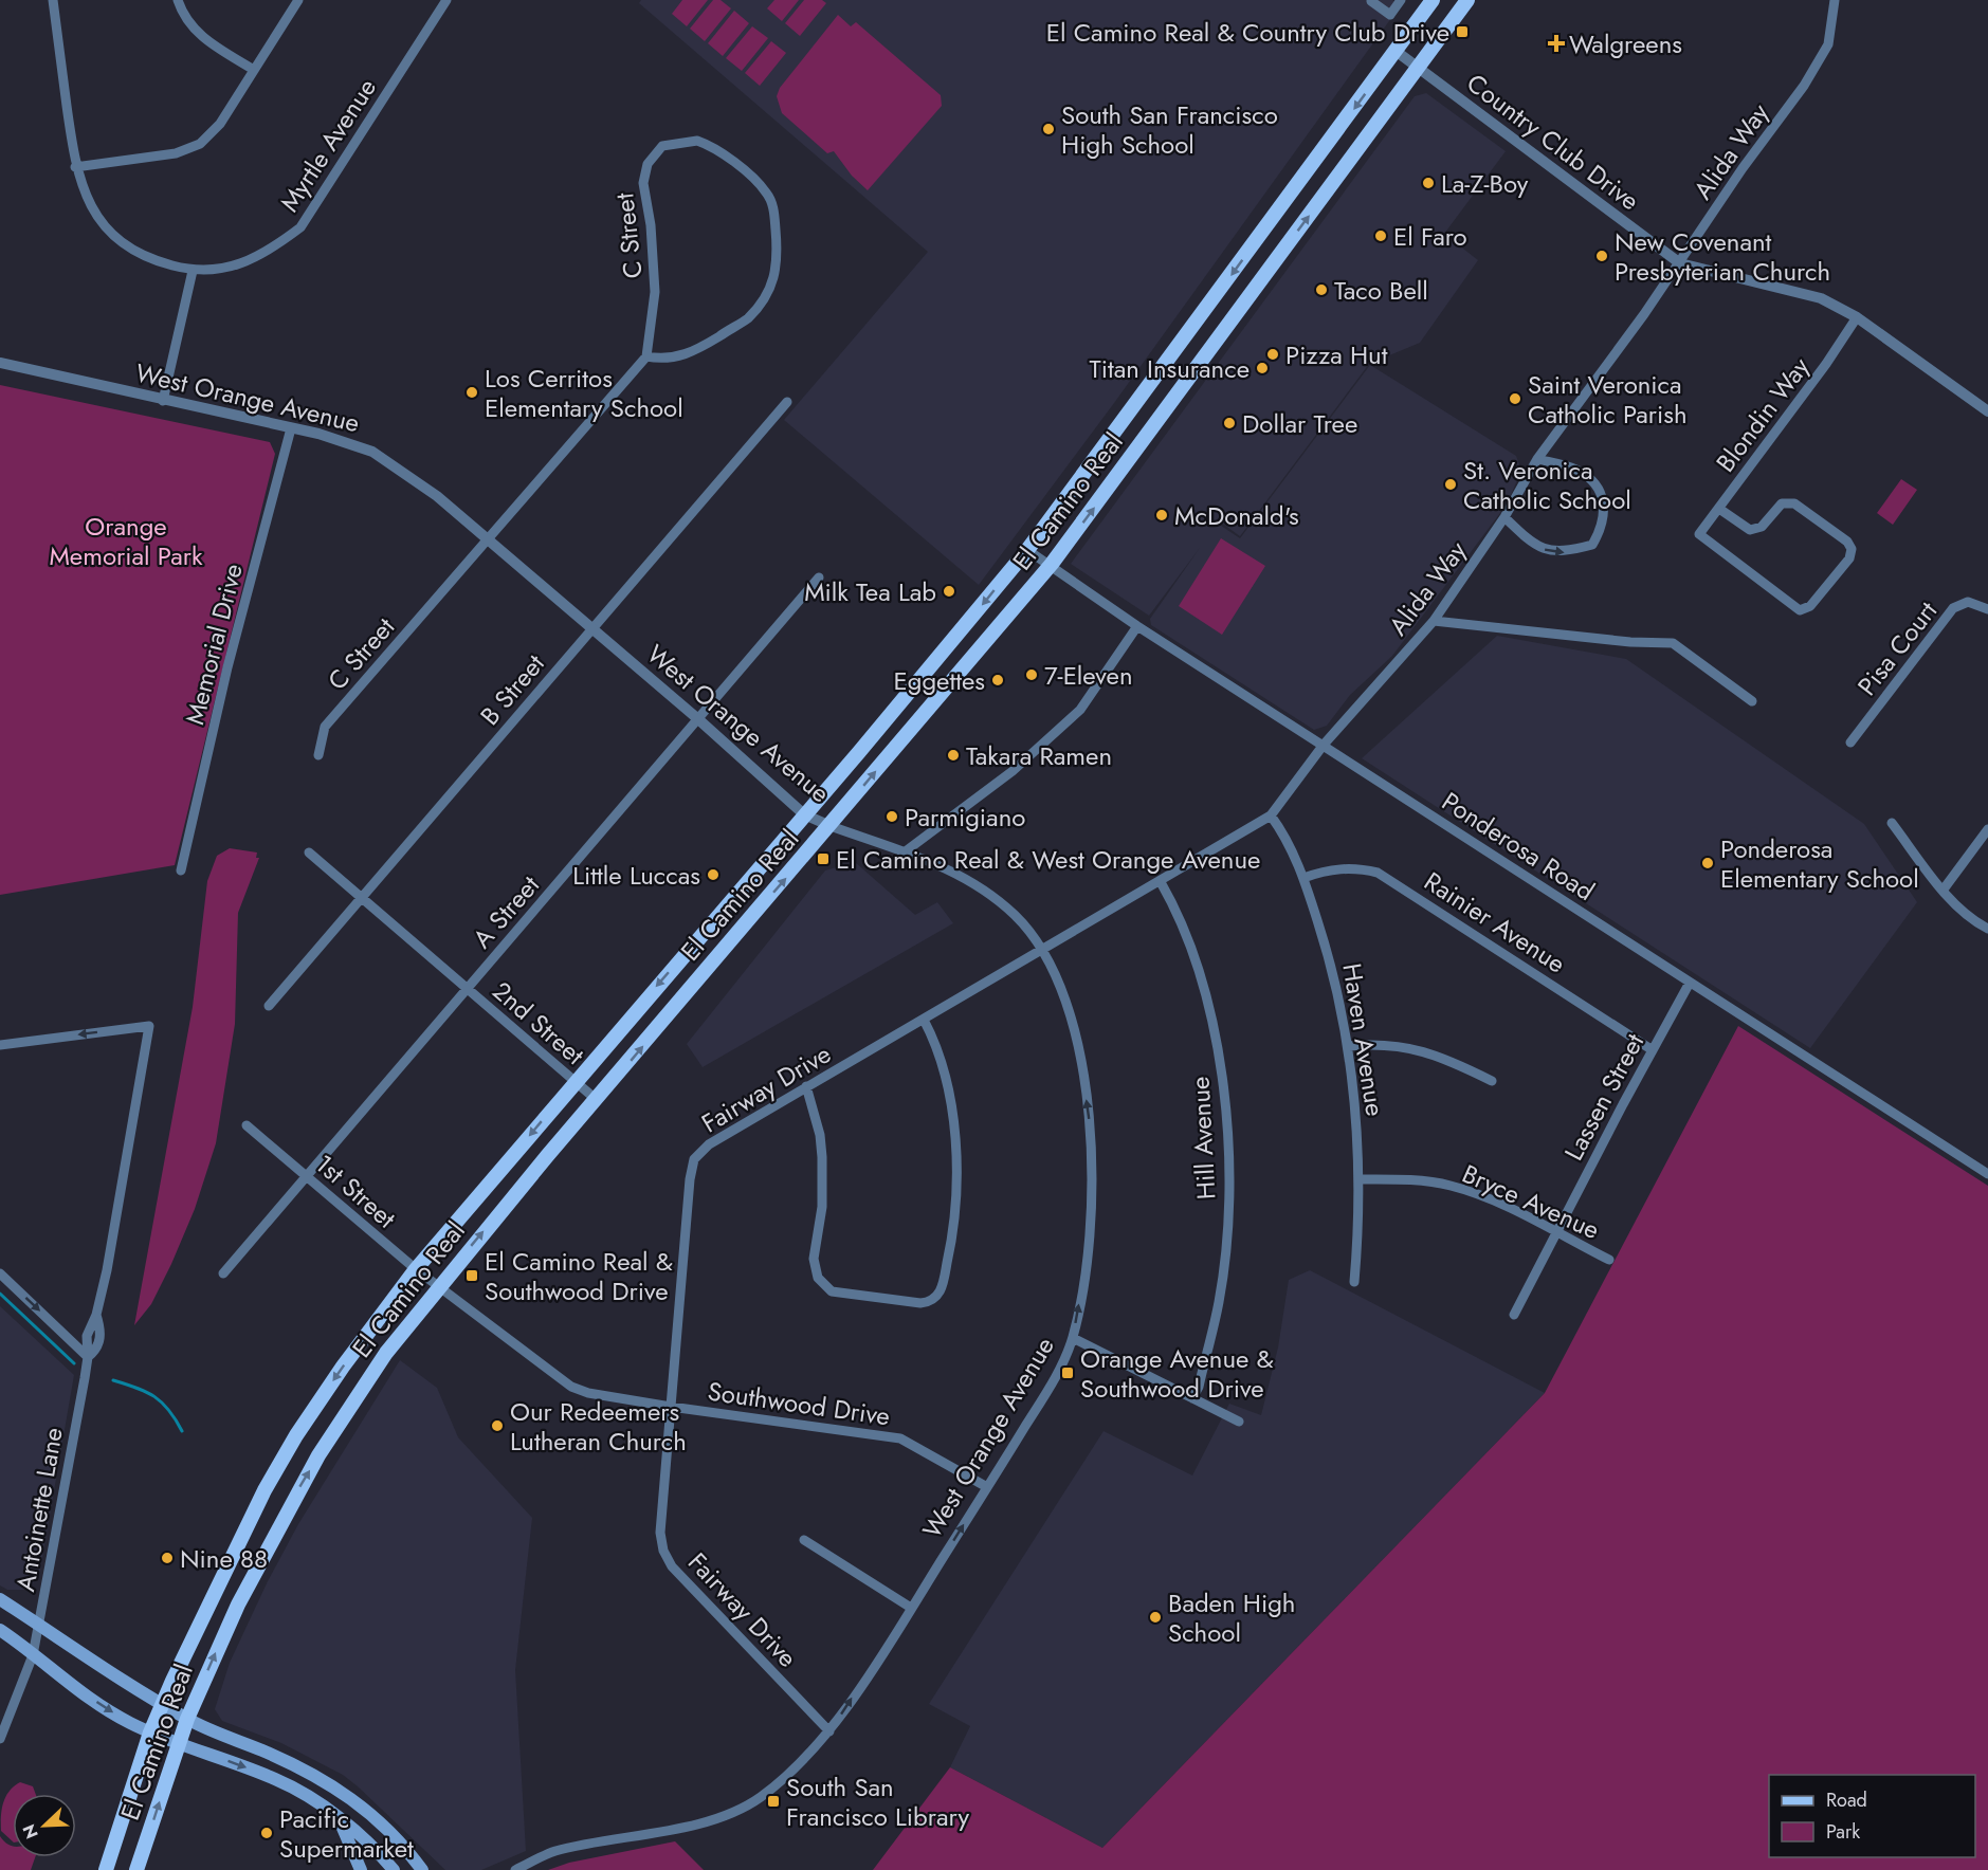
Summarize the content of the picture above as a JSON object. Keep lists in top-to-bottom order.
{
  "streets": {
    "main road": ["El Camino Real"],
    "street": [
      "Country Club Drive",
      "Myrtle Avenue",
      "Alida Way",
      "C Street",
      "West Orange Avenue",
      "Blondin Way",
      "Memorial Drive",
      "Pisa Court",
      "B Street",
      "Ponderosa Road",
      "A Street",
      "Rainier Avenue",
      "2nd Street",
      "Haven Avenue",
      "Fairway Drive",
      "Lassen Street",
      "Hill Avenue",
      "1st Street",
      "Bryce Avenue",
      "Southwood Drive",
      "Antoinette Lane"
    ]
  },
  "crossings": [
    ["Country Club Drive", "Alida Way"],
    ["Country Club Drive", "Blondin Way"],
    ["Country Club Drive", "El Camino Real"],
    ["Alida Way", "Ponderosa Road"],
    ["Alida Way", "Fairway Drive"],
    ["C Street", "West Orange Avenue"],
    ["West Orange Avenue", "El Camino Real"],
    ["West Orange Avenue", "Memorial Drive"],
    ["West Orange Avenue", "B Street"],
    ["West Orange Avenue", "A Street"],
    ["West Orange Avenue", "Fairway Drive"],
    ["West Orange Avenue", "Southwood Drive"],
    ["El Camino Real", "Ponderosa Road"],
    ["El Camino Real", "2nd Street"],
    ["El Camino Real", "1st Street"],
    ["El Camino Real", "Southwood Drive"],
    ["B Street", "2nd Street"],
    ["Ponderosa Road", "Fairway Drive"],
    ["Ponderosa Road", "Lassen Street"],
    ["A Street", "2nd Street"],
    ["A Street", "1st Street"],
    ["Rainier Avenue", "Haven Avenue"],
    ["Rainier Avenue", "Lassen Street"],
    ["Haven Avenue", "Fairway Drive"],
    ["Haven Avenue", "Bryce Avenue"],
    ["Fairway Drive", "Hill Avenue"],
    ["Fairway Drive", "Southwood Drive"],
    ["Lassen Street", "Bryce Avenue"],
    ["1st Street", "Southwood Drive"]
  ],
  "parks": ["Orange Memorial Park"],
  "places": {
    "transit": [
      "El Camino Real & Country Club Drive",
      "El Camino Real & West Orange Avenue",
      "El Camino Real & Southwood Drive",
      "Orange Avenue & Southwood Drive",
      "South San Francisco Library"
    ],
    "health": ["Walgreens"],
    "other": [
      "South San Francisco High School",
      "La-Z-Boy",
      "El Faro",
      "New Covenant Presbyterian Church",
      "Taco Bell",
      "Pizza Hut",
      "Titan Insurance",
      "Los Cerritos Elementary School",
      "Saint Veronica Catholic Parish",
      "Dollar Tree",
      "St. Veronica Catholic School",
      "McDonald's",
      "Milk Tea Lab",
      "7-Eleven",
      "Eggettes",
      "Takara Ramen",
      "Parmigiano",
      "Ponderosa Elementary School",
      "Little Luccas",
      "Our Redeemers Lutheran Church",
      "Nine 88",
      "Baden High School",
      "Pacific Supermarket"
    ]
  },
  "legend": ["Road", "Park"],
  "north": "bottom left"
}
